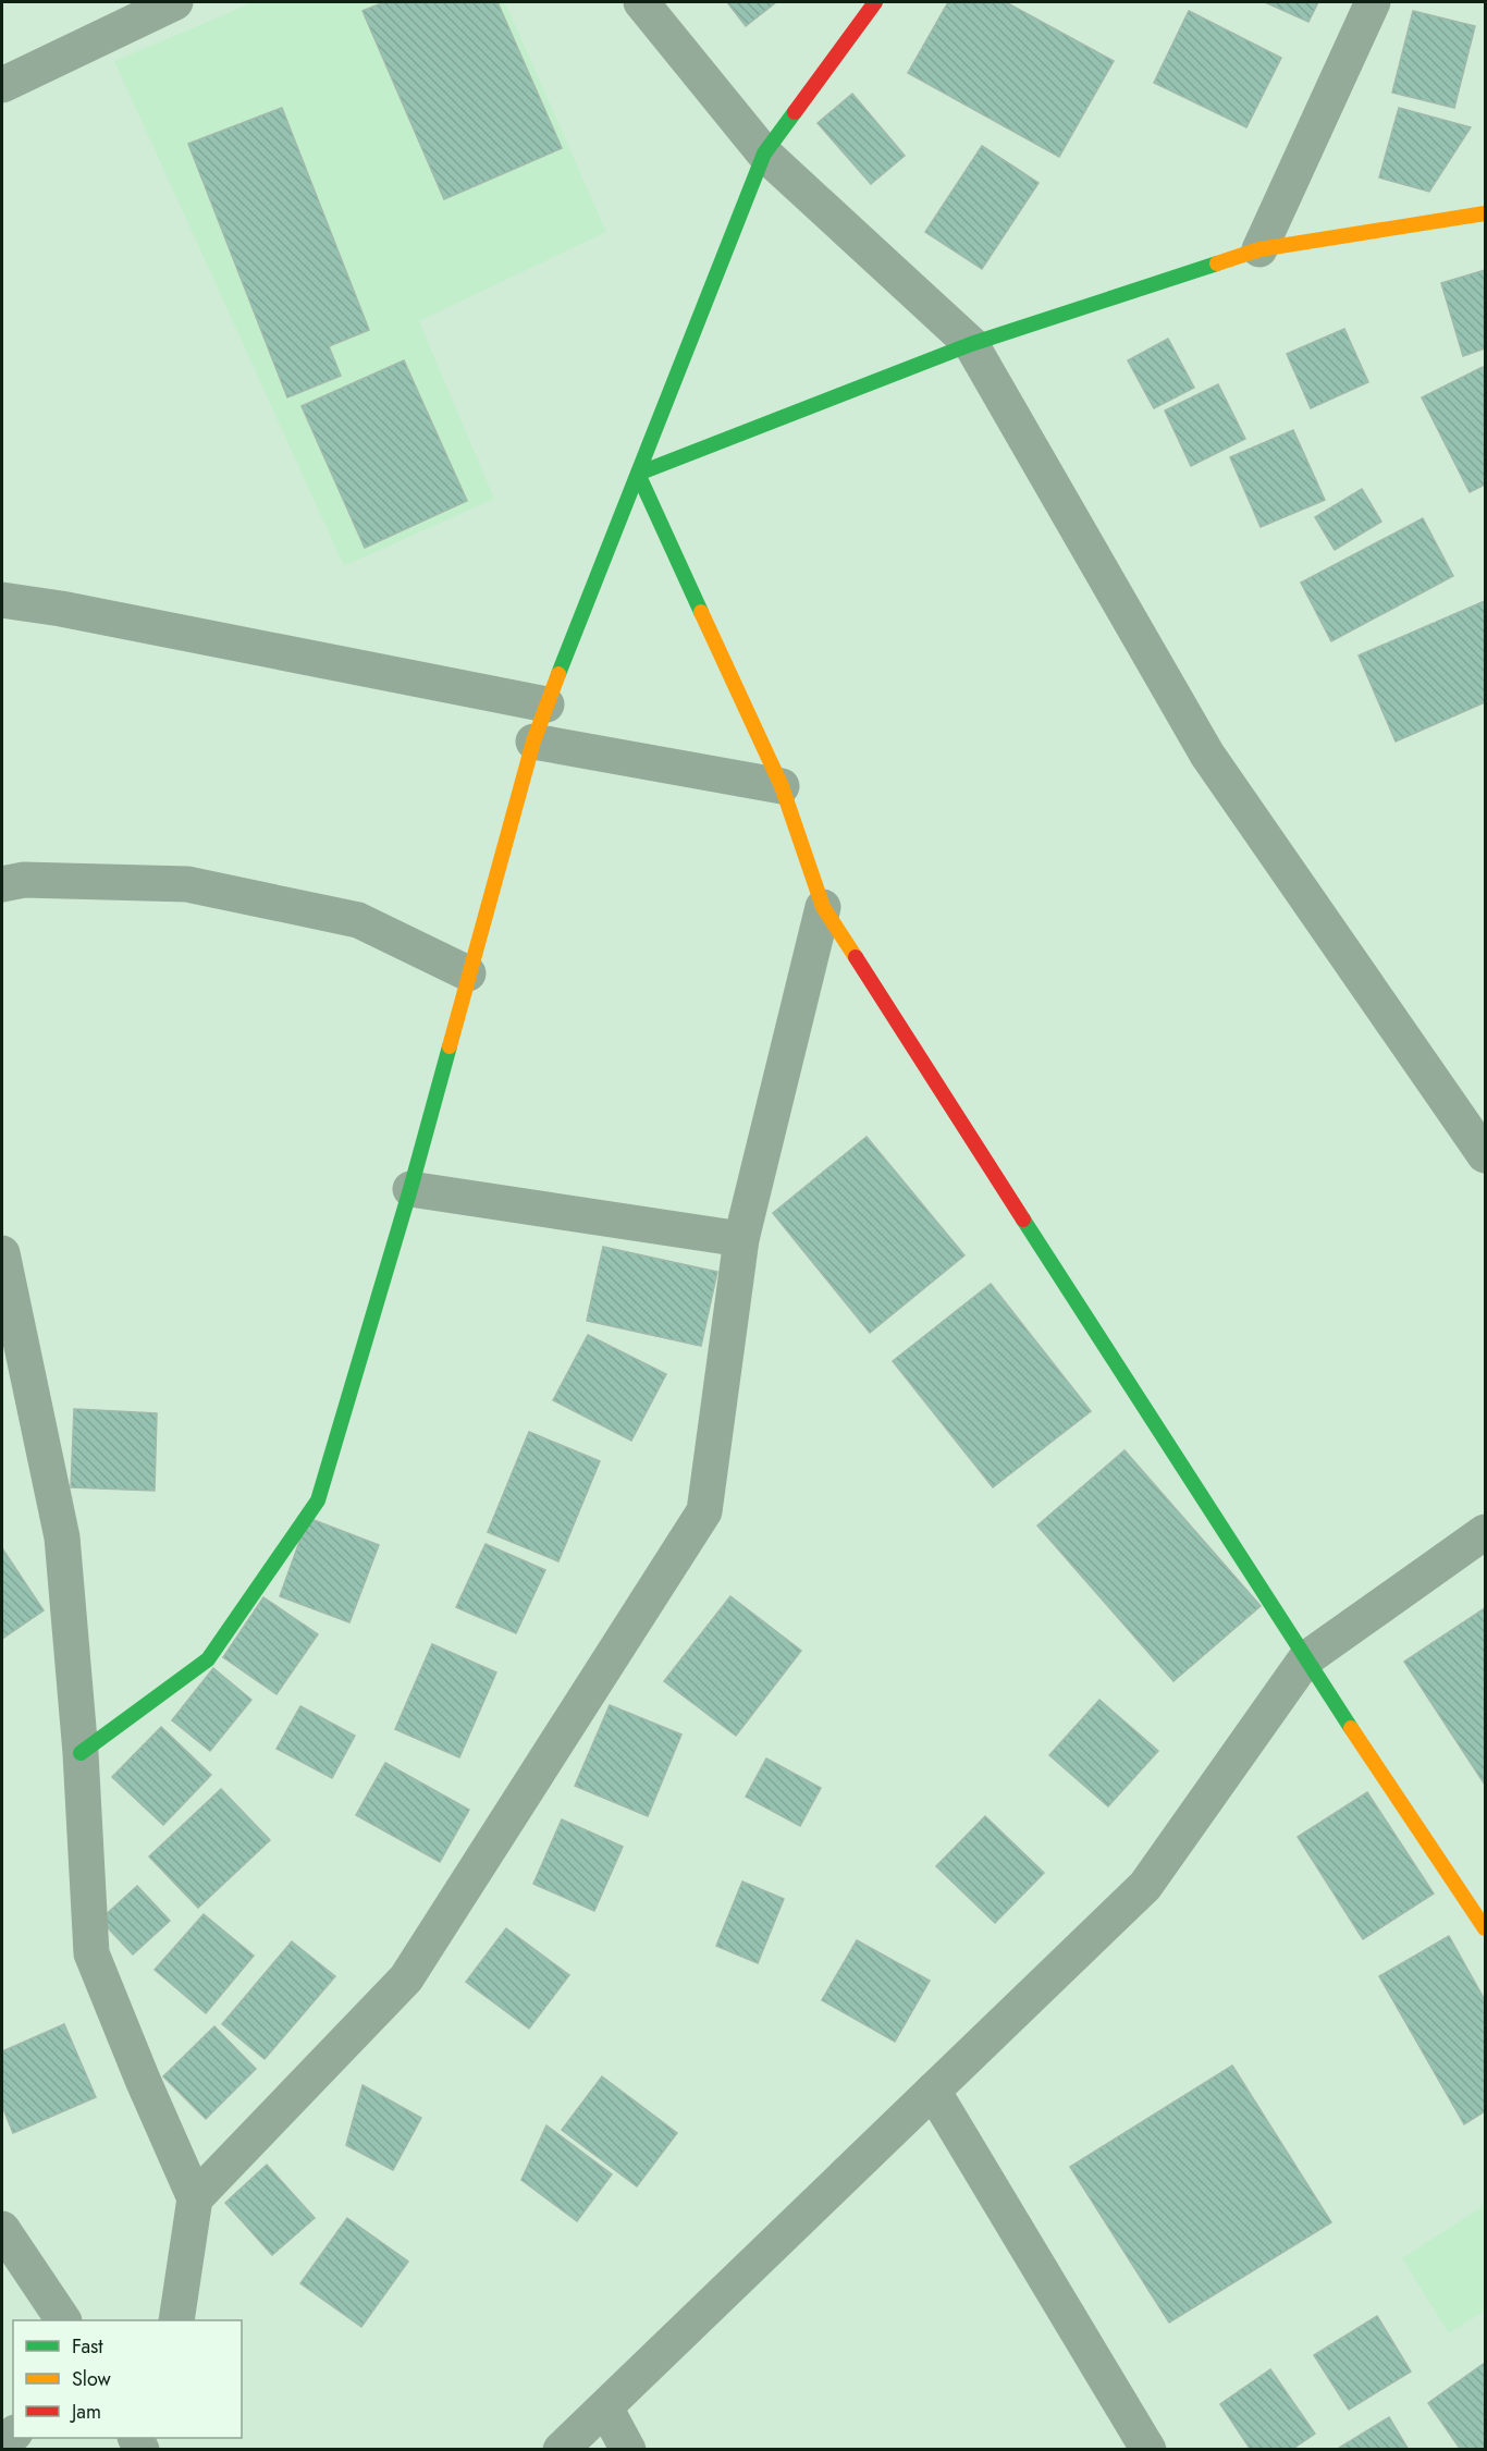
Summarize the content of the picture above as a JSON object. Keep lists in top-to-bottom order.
{
  "legend": ["Fast", "Slow", "Jam"]
}
